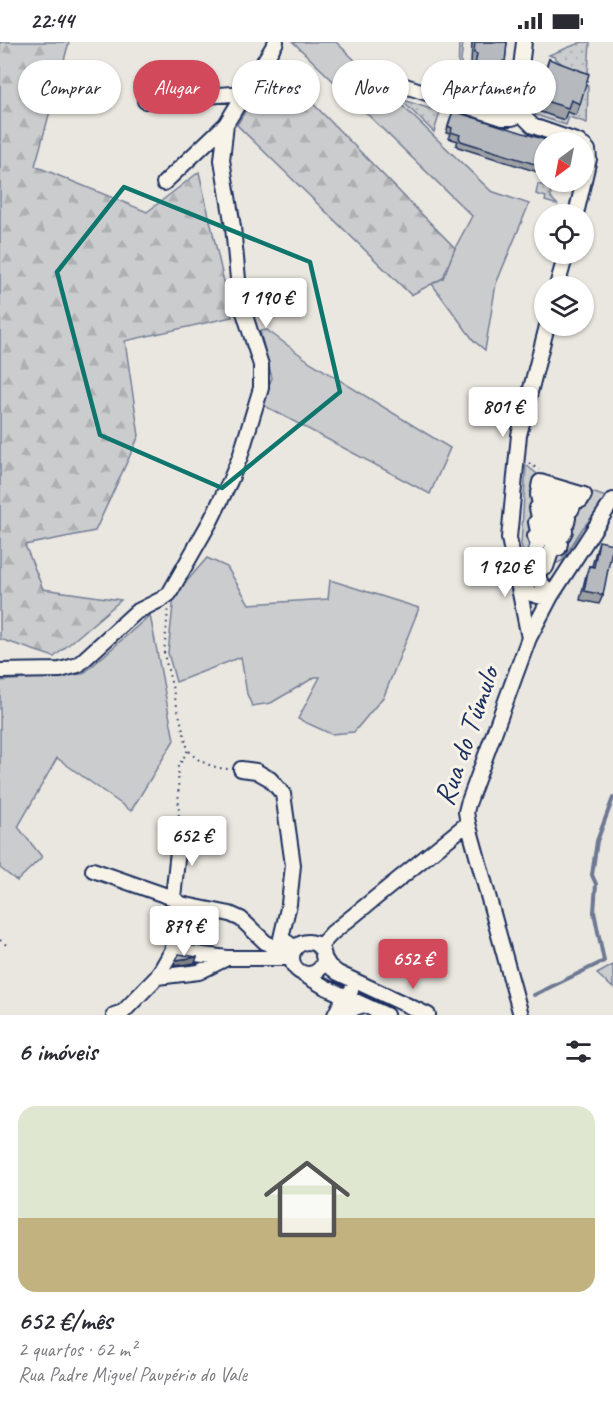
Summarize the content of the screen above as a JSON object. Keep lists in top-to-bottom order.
{
  "streets": {
    "street": ["Rua do Túmulo"]
  },
  "north": "bottom left",
  "page": {
    "status": "22:44",
    "chip": [
      "Comprar",
      "Alugar",
      "Filtros",
      "Novo",
      "Apartamento"
    ],
    "price": [
      "1 190 €",
      "801 €",
      "1 920 €",
      "652 €",
      "879 €",
      "652 €"
    ],
    "heading": "6 imóveis",
    "list": [
      {
        "name": "652 €/mês",
        "note": "2 quartos · 62 m² · Rua Padre Miguel Paupério do Vale"
      }
    ]
  }
}
